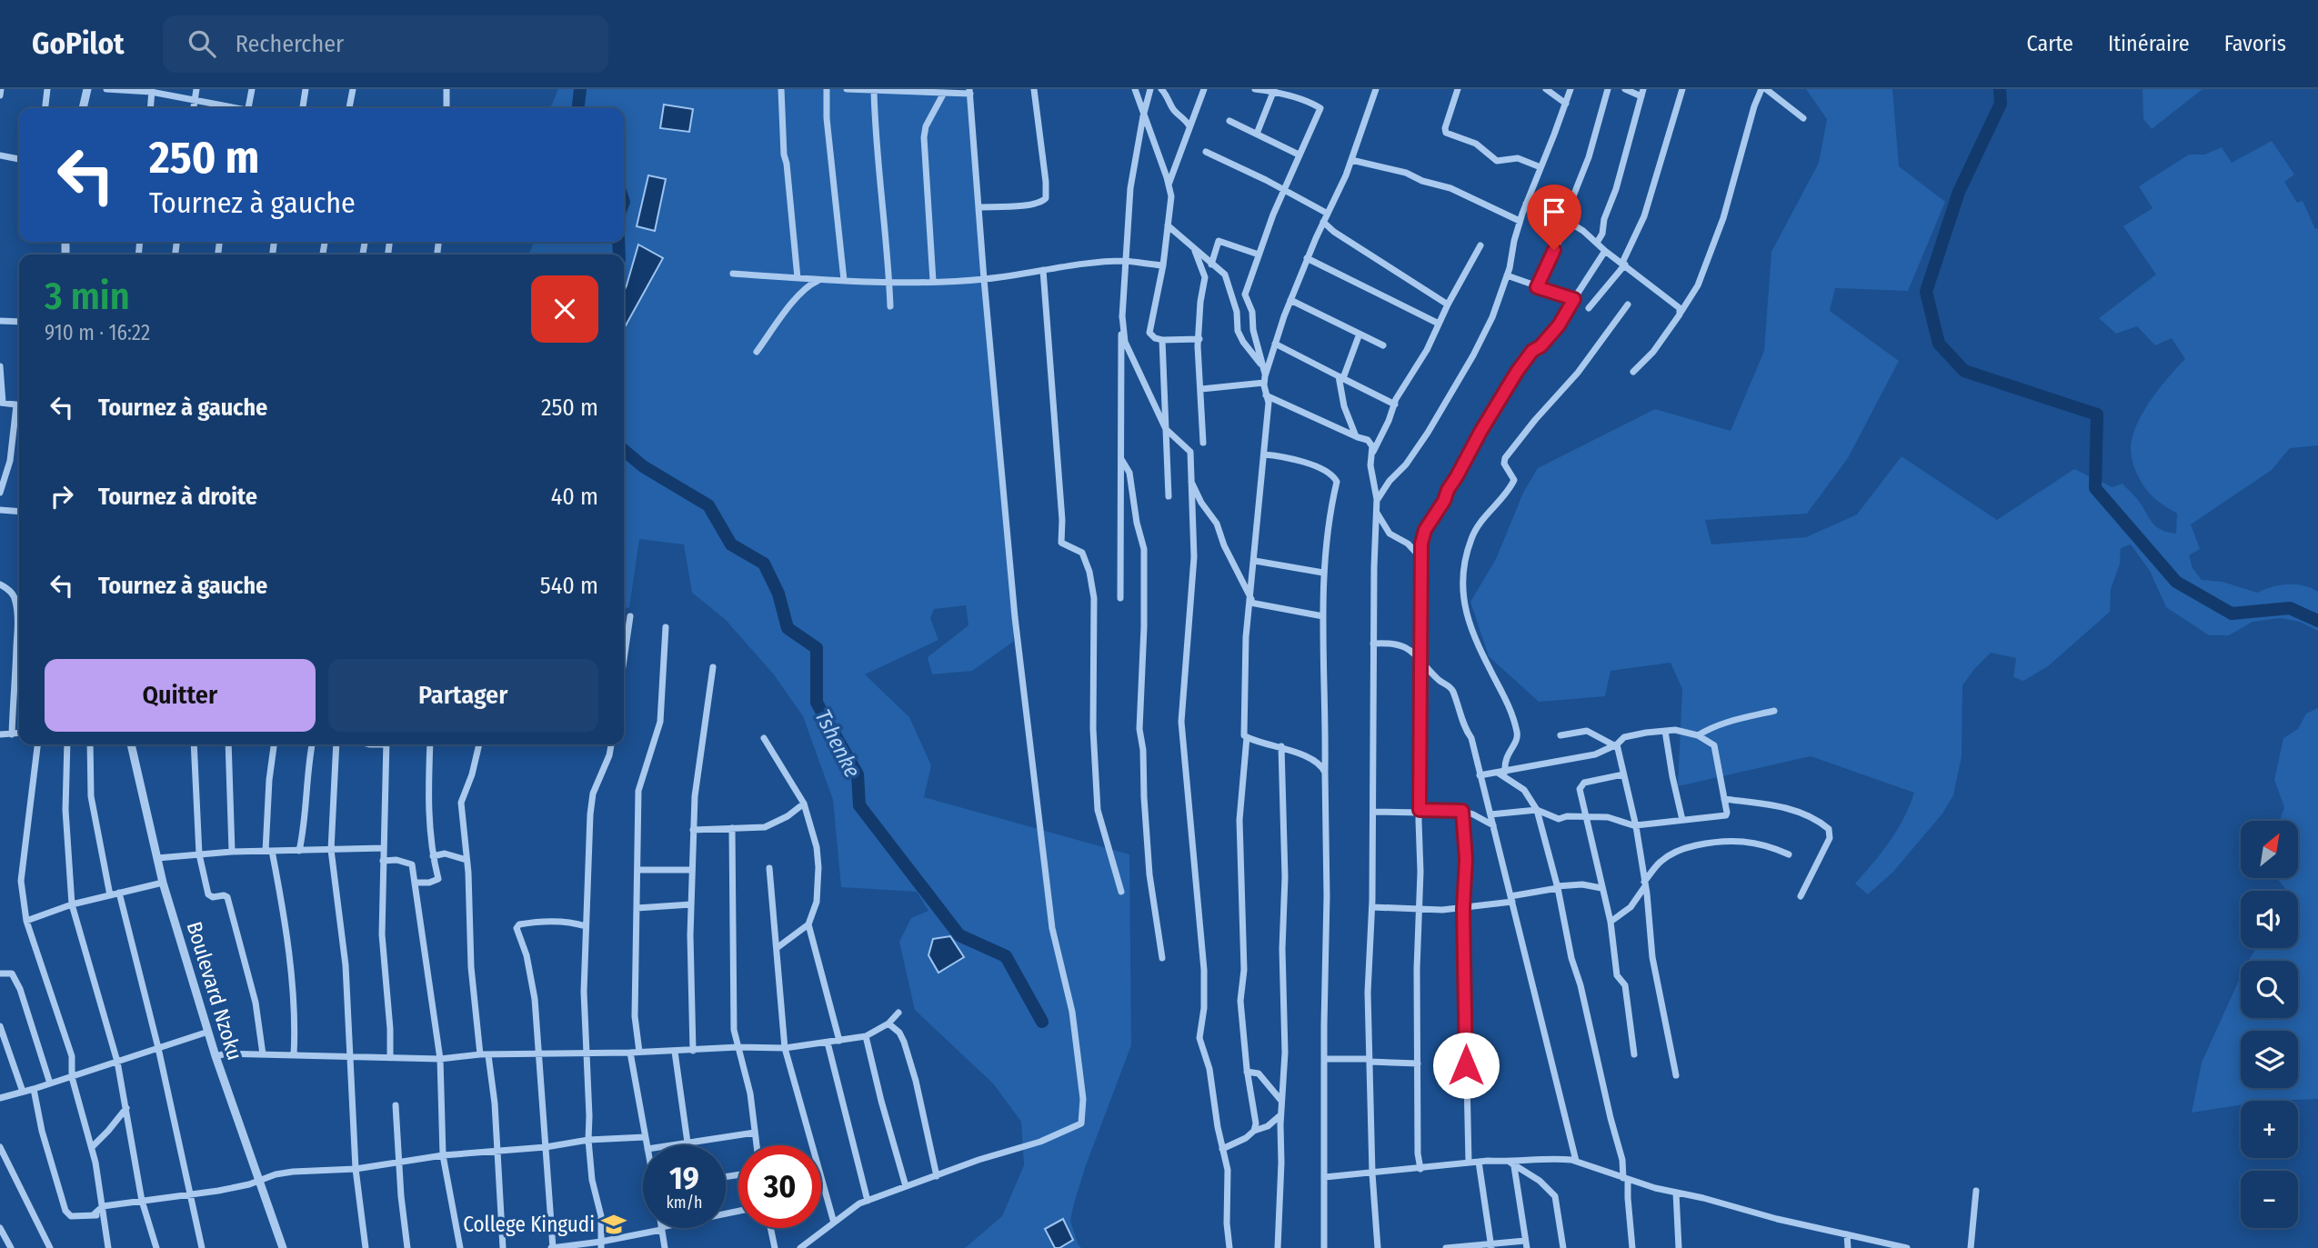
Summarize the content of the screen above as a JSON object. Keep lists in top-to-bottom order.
{
  "streets": {
    "street": ["Boulevard Nzoku"]
  },
  "water": ["Tshenke"],
  "places": {
    "school or university": ["College Kingudi"]
  },
  "north": "top right",
  "page": {
    "header": "GoPilot",
    "search": "Rechercher",
    "nav": ["Carte", "Itinéraire", "Favoris"],
    "turn": ["250 m", "Tournez à gauche"],
    "heading": ["3 min", "910 m · 16:22"],
    "list": [
      {
        "name": "Tournez à gauche",
        "value": "250 m"
      },
      {
        "name": "Tournez à droite",
        "value": "40 m"
      },
      {
        "name": "Tournez à gauche",
        "value": "540 m"
      }
    ],
    "buttons": ["Quitter", "Partager"],
    "map_buttons": ["+", "−"],
    "speed": "19 km/h",
    "limit": "30"
  }
}
